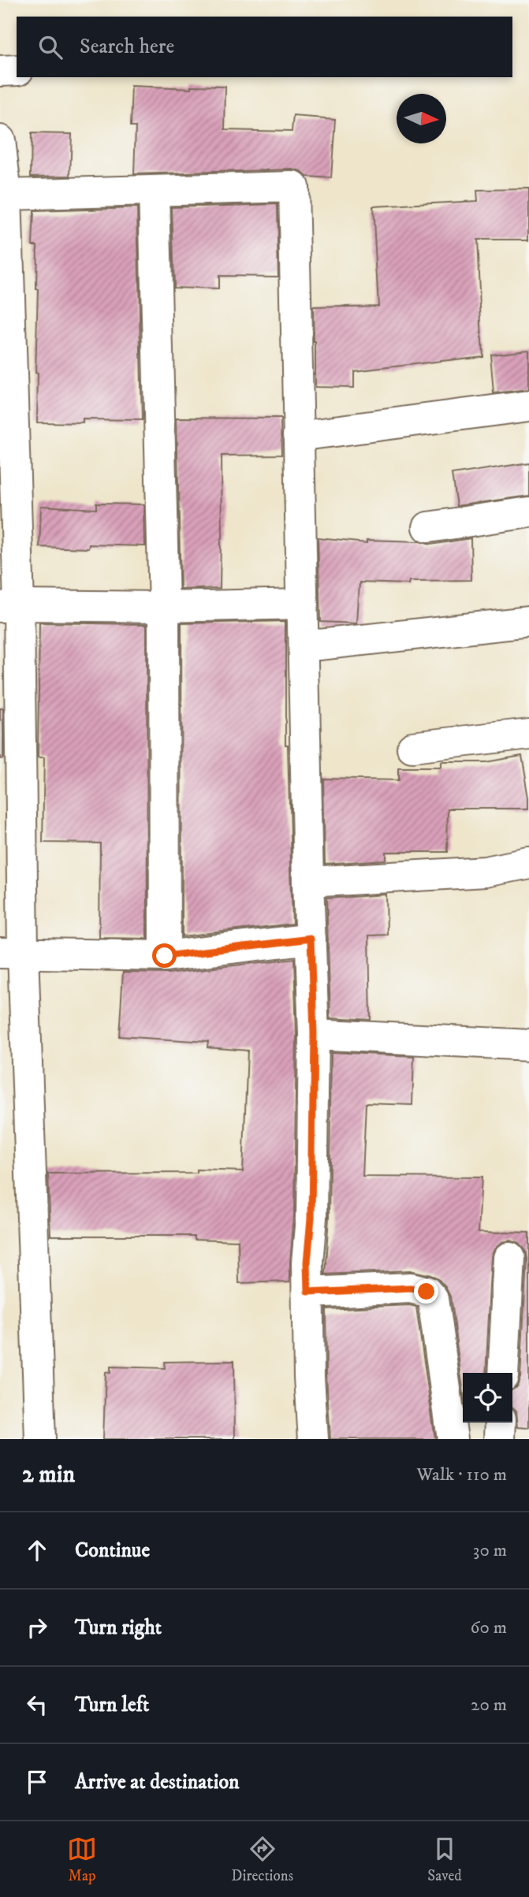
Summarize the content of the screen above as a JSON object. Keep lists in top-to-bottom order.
{
  "north": "right",
  "page": {
    "search": "Search here",
    "heading": ["2 min", "Walk · 110 m"],
    "list": [
      ["Continue", "30 m"],
      ["Turn right", "60 m"],
      ["Turn left", "20 m"],
      "Arrive at destination"
    ],
    "nav": ["Map", "Directions", "Saved"]
  }
}
